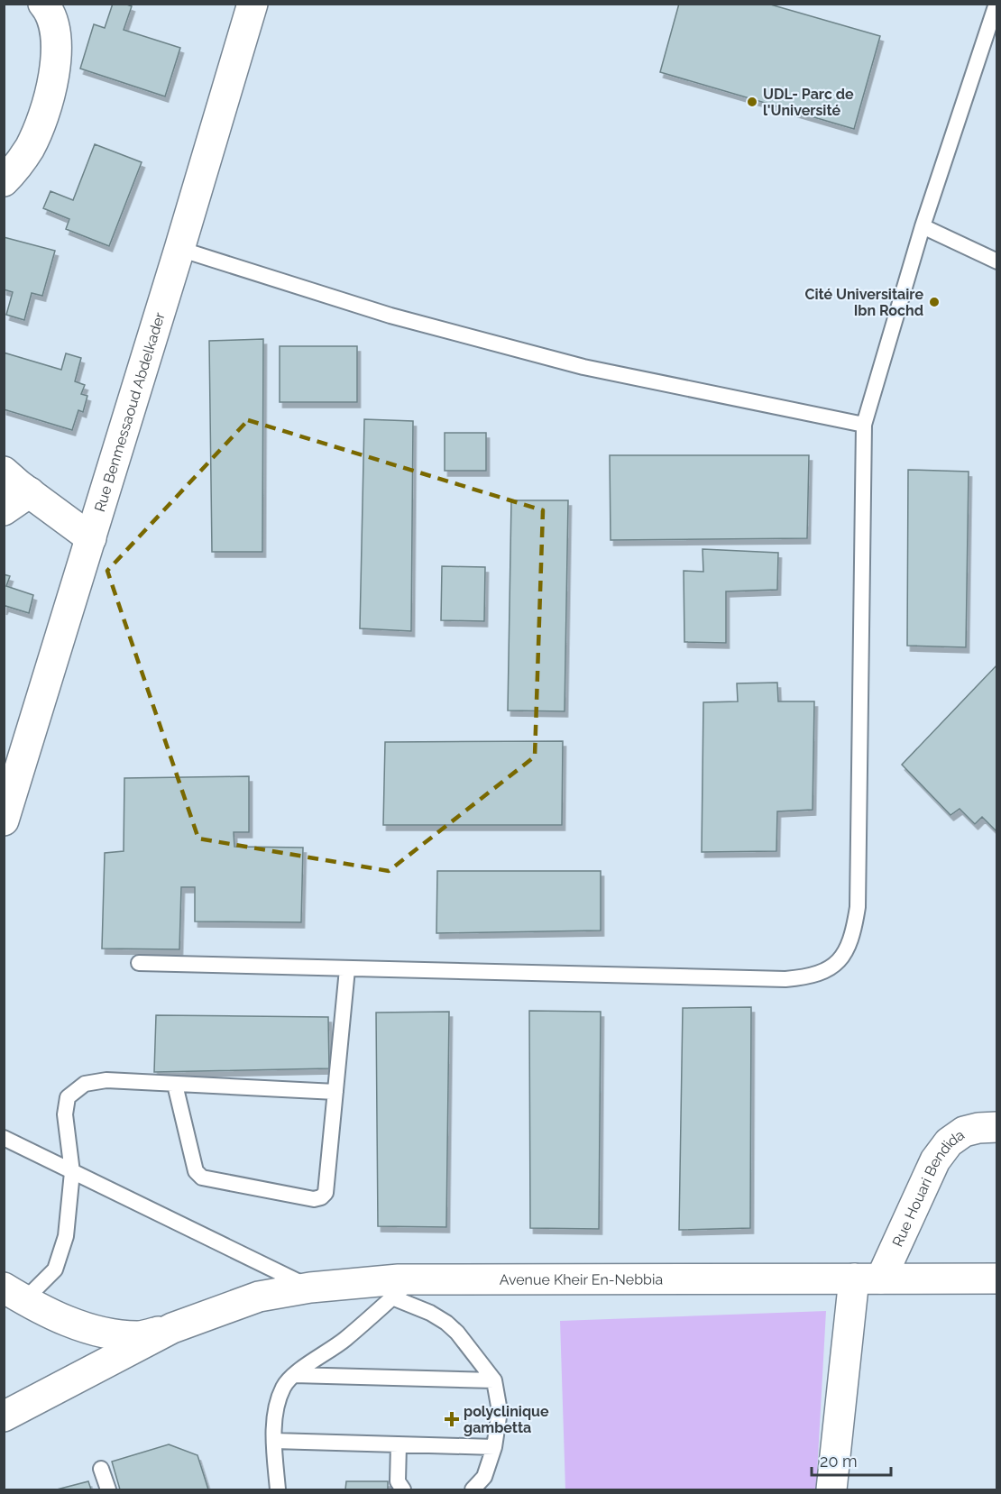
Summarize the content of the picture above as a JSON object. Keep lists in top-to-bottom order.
{
  "streets": {
    "main road": ["Rue Benmessaoud Abdelkader", "Rue Houari Bendida", "Avenue Kheir En-Nebbia"]
  },
  "crossings": [
    ["Rue Houari Bendida", "Avenue Kheir En-Nebbia"]
  ],
  "places": {
    "other": ["UDL- Parc de l'Université", "Cité Universitaire Ibn Rochd"],
    "health": ["polyclinique gambetta"]
  },
  "scale_bar": "20 m"
}
